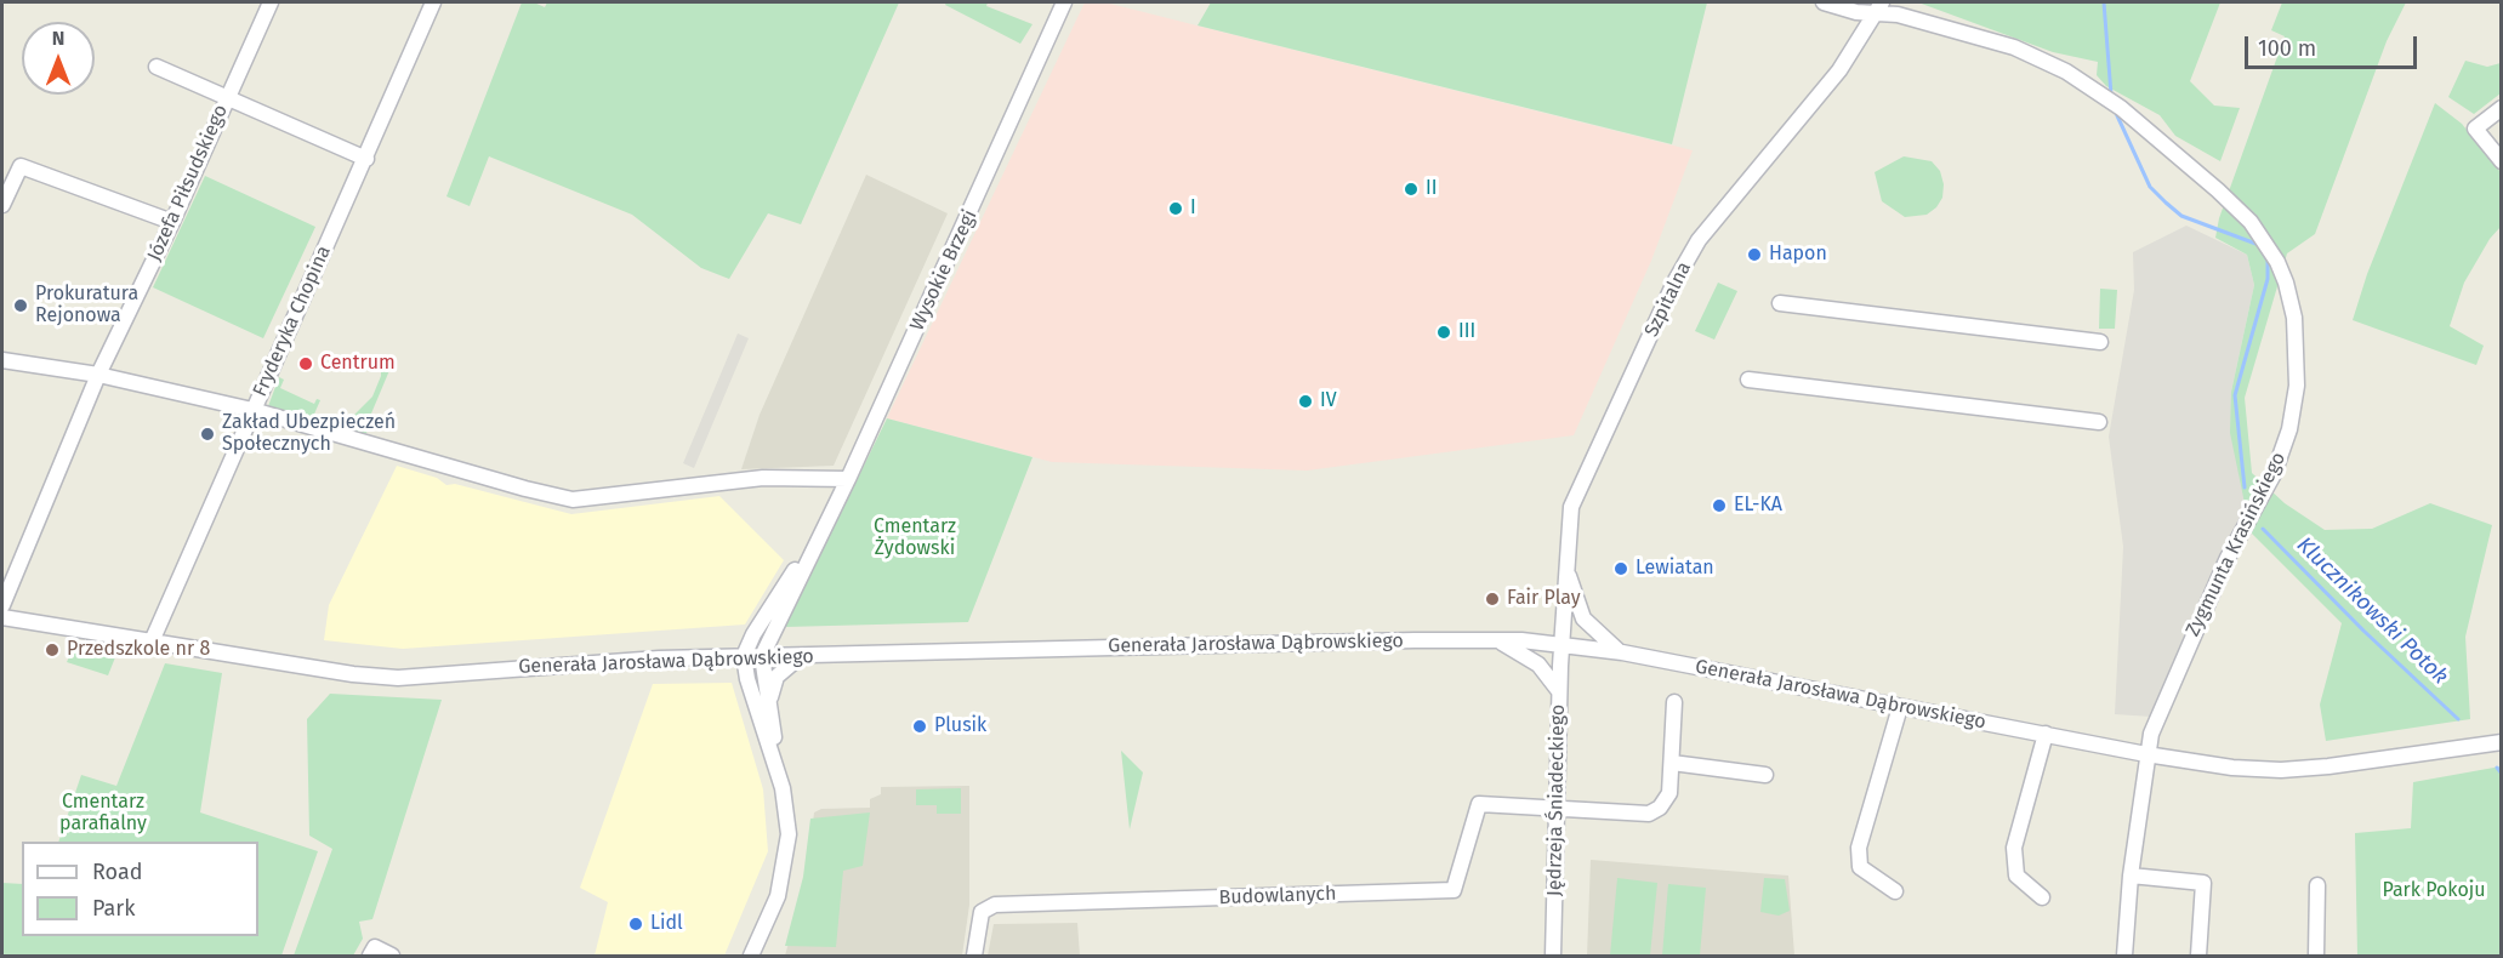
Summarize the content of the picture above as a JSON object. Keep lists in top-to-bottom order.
{
  "streets": {
    "street": [
      "Józefa Piłsudskiego",
      "Wysokie Brzegi",
      "Szpitalna",
      "Fryderyka Chopina",
      "Zygmunta Krasińskiego",
      "Generała Jarosława Dąbrowskiego",
      "Jędrzeja Śniadeckiego",
      "Budowlanych"
    ]
  },
  "crossings": [
    ["Wysokie Brzegi", "Generała Jarosława Dąbrowskiego"],
    ["Szpitalna", "Zygmunta Krasińskiego"],
    ["Szpitalna", "Generała Jarosława Dąbrowskiego"],
    ["Szpitalna", "Jędrzeja Śniadeckiego"],
    ["Fryderyka Chopina", "Generała Jarosława Dąbrowskiego"],
    ["Zygmunta Krasińskiego", "Generała Jarosława Dąbrowskiego"],
    ["Generała Jarosława Dąbrowskiego", "Jędrzeja Śniadeckiego"],
    ["Jędrzeja Śniadeckiego", "Budowlanych"]
  ],
  "water": ["Klucznikowski Potok"],
  "parks": ["Cmentarz Żydowski", "Cmentarz parafialny", "Park Pokoju"],
  "places": [
    "II",
    "I",
    "Hapon",
    "Prokuratura Rejonowa",
    "III",
    "Centrum",
    "IV",
    "Zakład Ubezpieczeń Społecznych",
    "EL-KA",
    "Lewiatan",
    "Fair Play",
    "Przedszkole nr 8",
    "Plusik",
    "Lidl"
  ],
  "legend": ["Road", "Park"],
  "scale_bar": "100 m",
  "north": "top"
}
